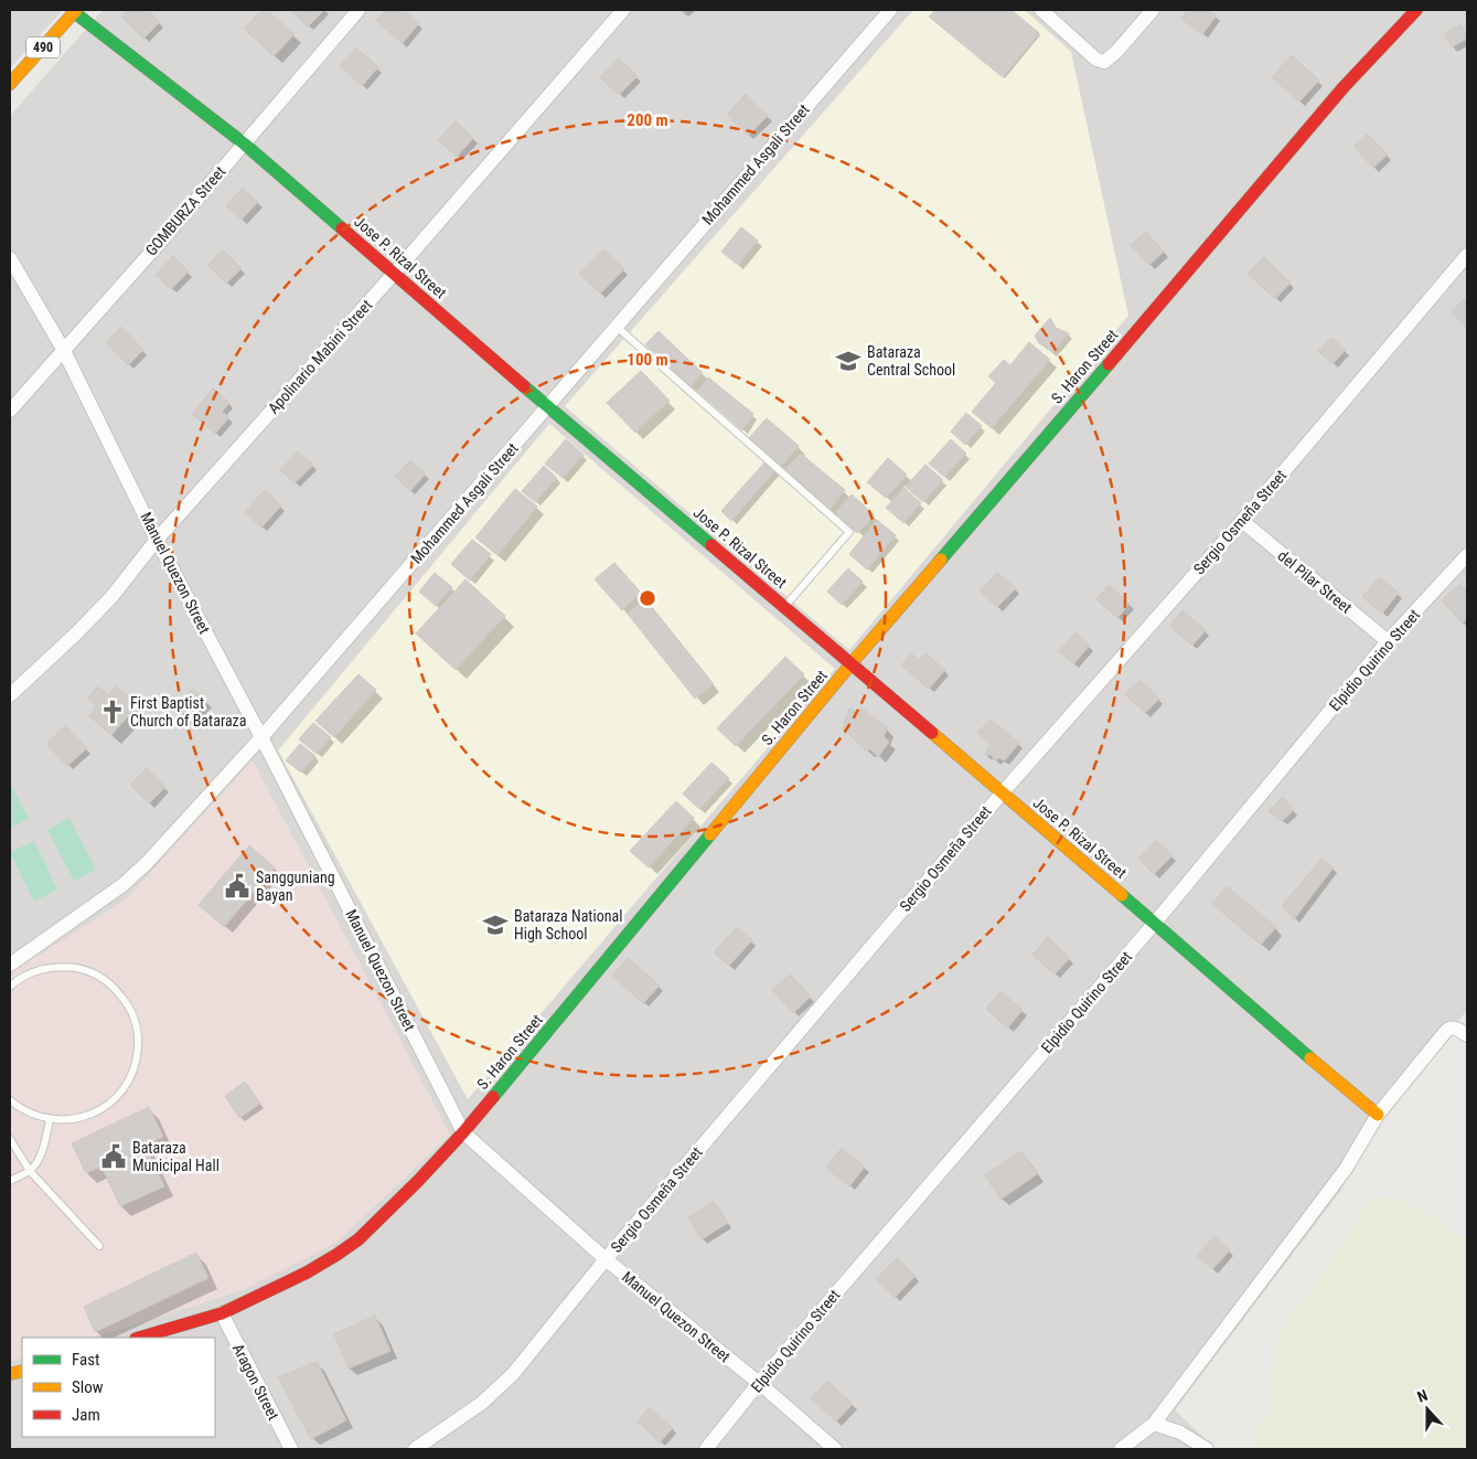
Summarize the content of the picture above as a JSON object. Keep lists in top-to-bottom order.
{
  "streets": {
    "street": [
      "490",
      "Mohammed Asgali Street",
      "GOMBURZA Street",
      "Jose P. Rizal Street",
      "Apolinario Mabini Street",
      "S. Haron Street",
      "Sergio Osmeña Street",
      "Manuel Quezon Street",
      "del Pilar Street",
      "Elpidio Quirino Street",
      "Aragon Street"
    ]
  },
  "crossings": [
    ["490", "Jose P. Rizal Street"],
    ["Mohammed Asgali Street", "Jose P. Rizal Street"],
    ["Mohammed Asgali Street", "Manuel Quezon Street"],
    ["GOMBURZA Street", "Jose P. Rizal Street"],
    ["GOMBURZA Street", "Manuel Quezon Street"],
    ["Jose P. Rizal Street", "Apolinario Mabini Street"],
    ["Jose P. Rizal Street", "S. Haron Street"],
    ["Jose P. Rizal Street", "Sergio Osmeña Street"],
    ["Jose P. Rizal Street", "Elpidio Quirino Street"],
    ["Apolinario Mabini Street", "Manuel Quezon Street"],
    ["S. Haron Street", "Manuel Quezon Street"],
    ["S. Haron Street", "Aragon Street"],
    ["Sergio Osmeña Street", "Manuel Quezon Street"],
    ["Sergio Osmeña Street", "del Pilar Street"],
    ["Manuel Quezon Street", "Elpidio Quirino Street"],
    ["del Pilar Street", "Elpidio Quirino Street"]
  ],
  "places": {
    "school or university": ["Bataraza Central School", "Bataraza National High School"],
    "church": ["First Baptist Church of Bataraza"],
    "public building": ["Sangguniang Bayan", "Bataraza Municipal Hall"]
  },
  "legend": ["Fast", "Slow", "Jam"],
  "north": "top",
  "rings": ["200 m", "100 m"]
}
